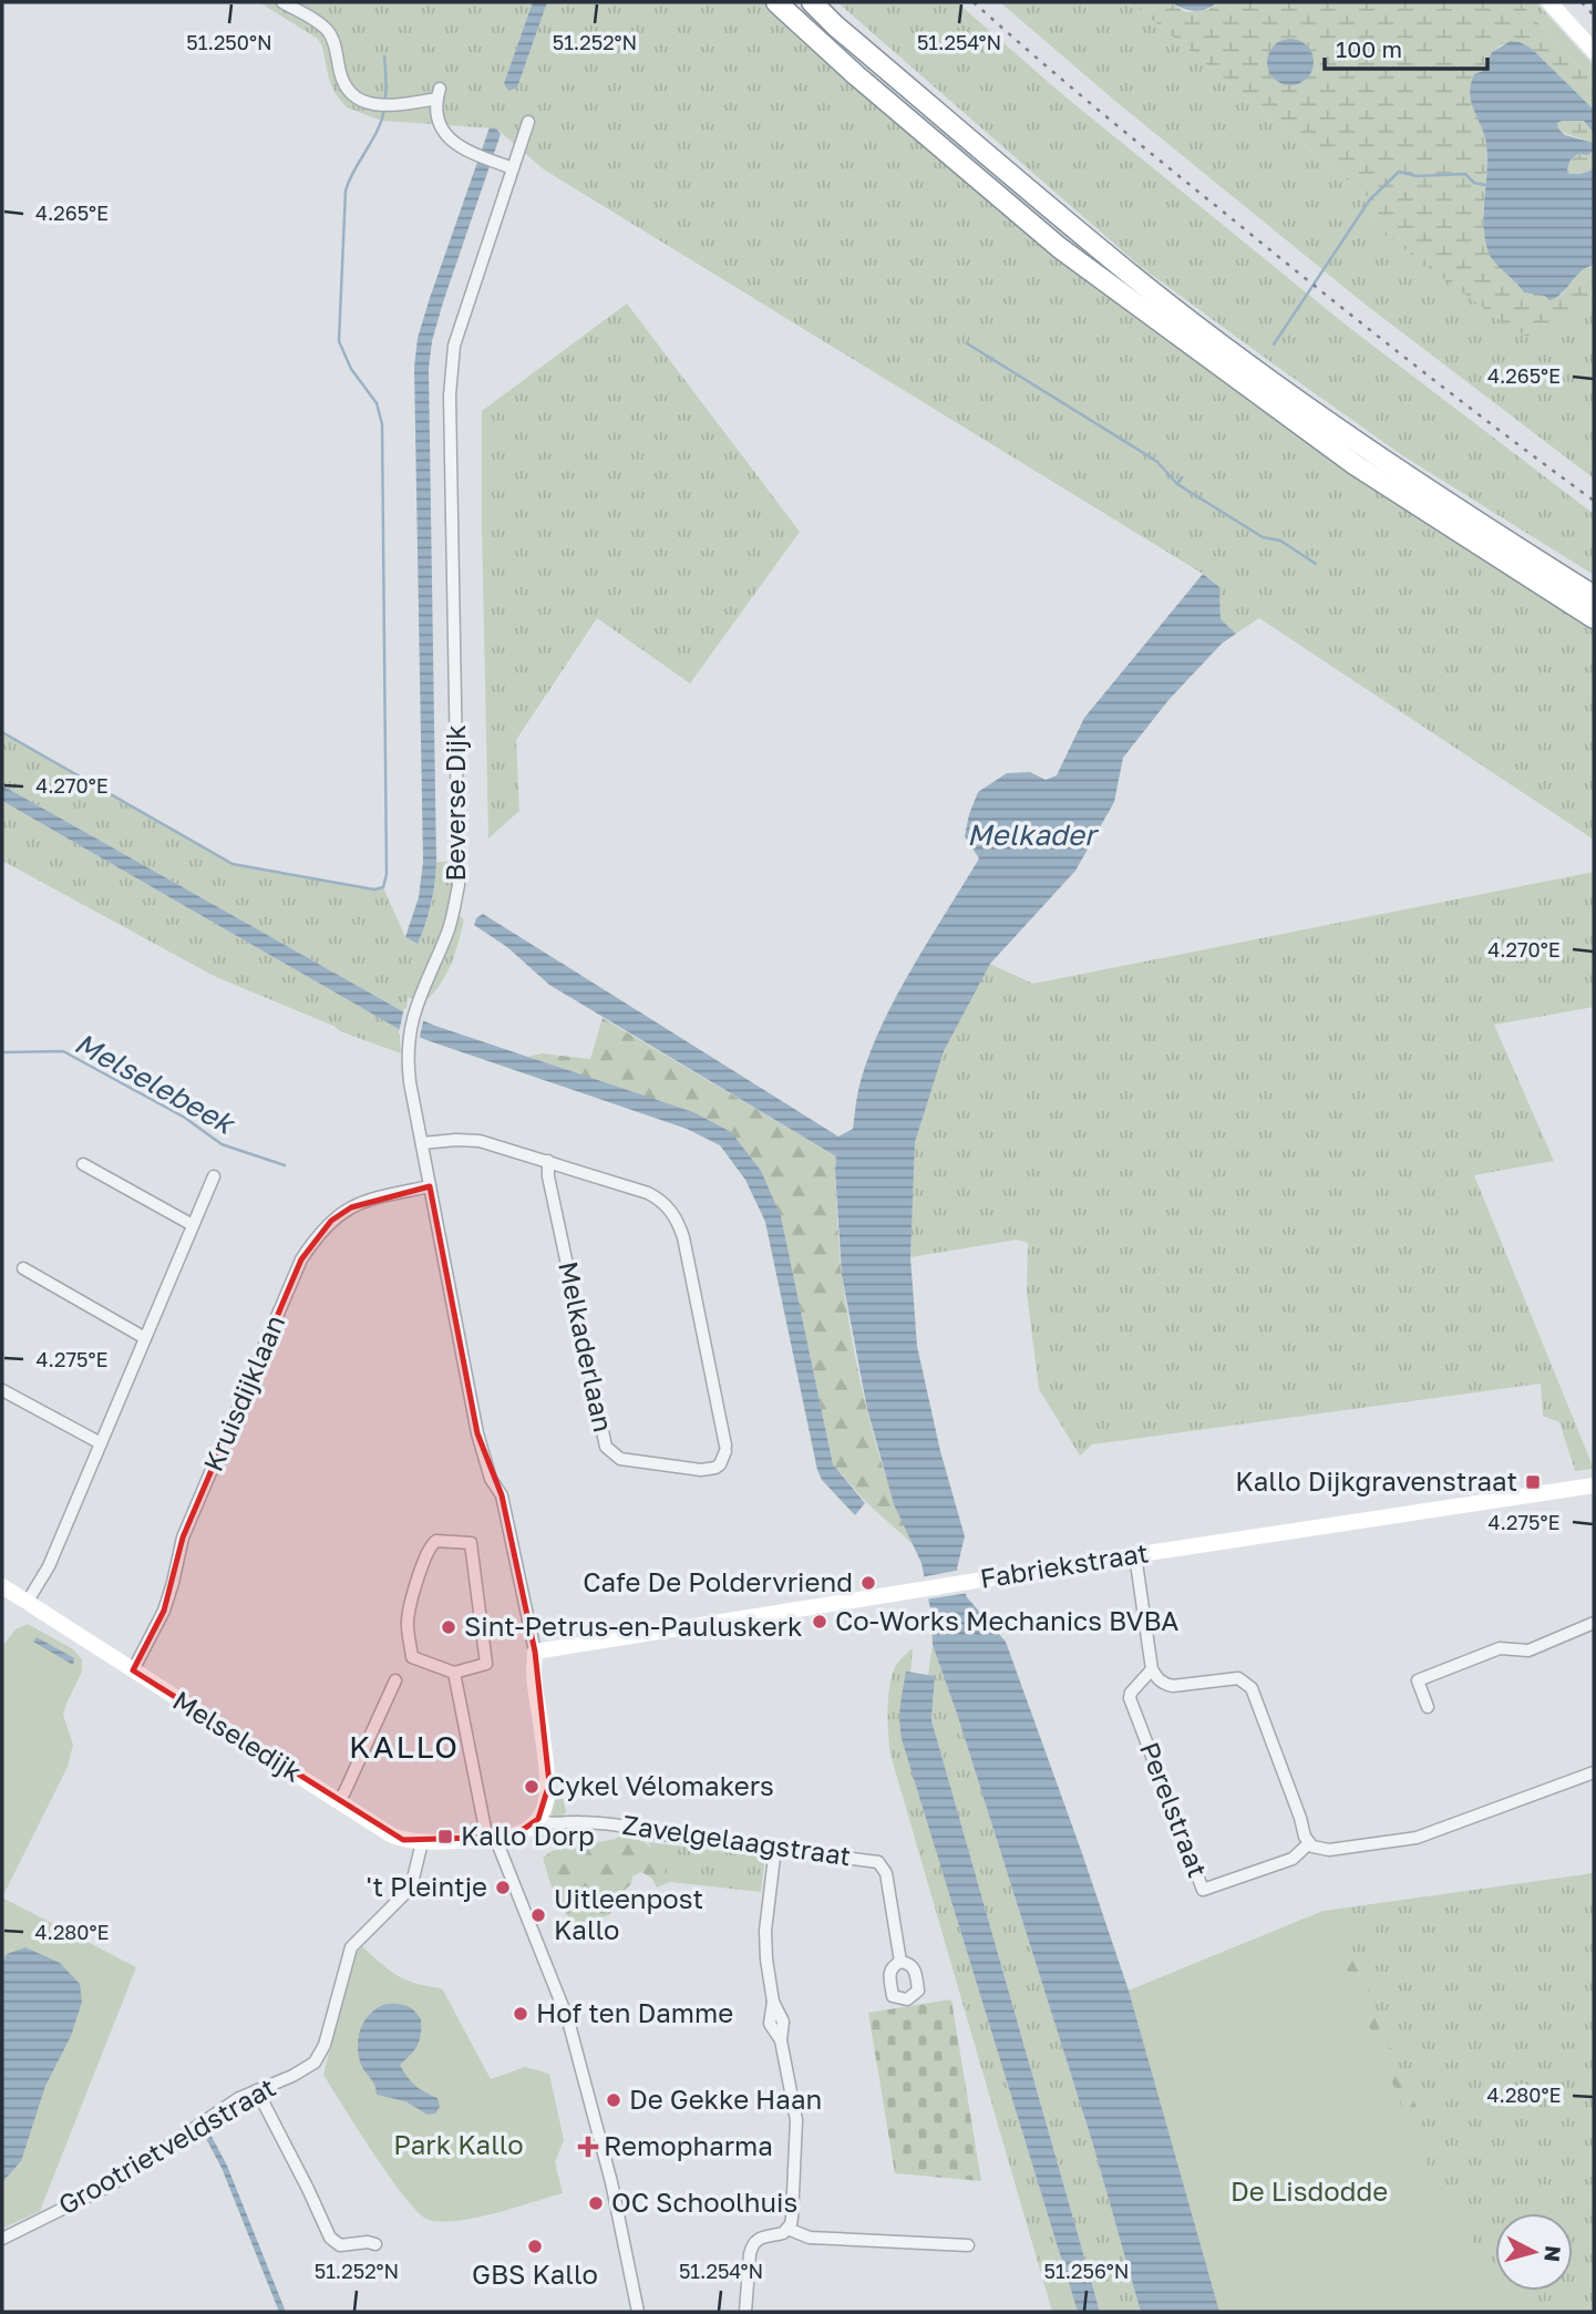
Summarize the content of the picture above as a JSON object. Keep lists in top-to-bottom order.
{
  "streets": {
    "main road": ["Fabriekstraat", "Melseledijk"],
    "street": [
      "Beverse Dijk",
      "Melkaderlaan",
      "Kruisdijklaan",
      "Perelstraat",
      "Zavelgelaagstraat",
      "Grootrietveldstraat"
    ]
  },
  "crossings": [
    ["Beverse Dijk", "Melkaderlaan"],
    ["Beverse Dijk", "Kruisdijklaan"],
    ["Beverse Dijk", "Fabriekstraat"],
    ["Kruisdijklaan", "Melseledijk"],
    ["Melseledijk", "Grootrietveldstraat"]
  ],
  "districts": ["KALLO"],
  "water": ["Melkader", "Melselebeek"],
  "parks": ["Park Kallo", "De Lisdodde"],
  "places": {
    "transit": ["Kallo Dijkgravenstraat", "Kallo Dorp"],
    "other": [
      "Cafe De Poldervriend",
      "Co-Works Mechanics BVBA",
      "Sint-Petrus-en-Pauluskerk",
      "Cykel Vélomakers",
      "'t Pleintje",
      "Uitleenpost Kallo",
      "Hof ten Damme",
      "De Gekke Haan",
      "OC Schoolhuis",
      "GBS Kallo"
    ],
    "health": ["Remopharma"]
  },
  "scale_bar": "100 m",
  "north": "right",
  "coordinates": [
    "51.250°N",
    "51.252°N",
    "51.254°N",
    "4.265°E",
    "4.270°E",
    "4.275°E",
    "4.280°E",
    "51.256°N"
  ]
}
